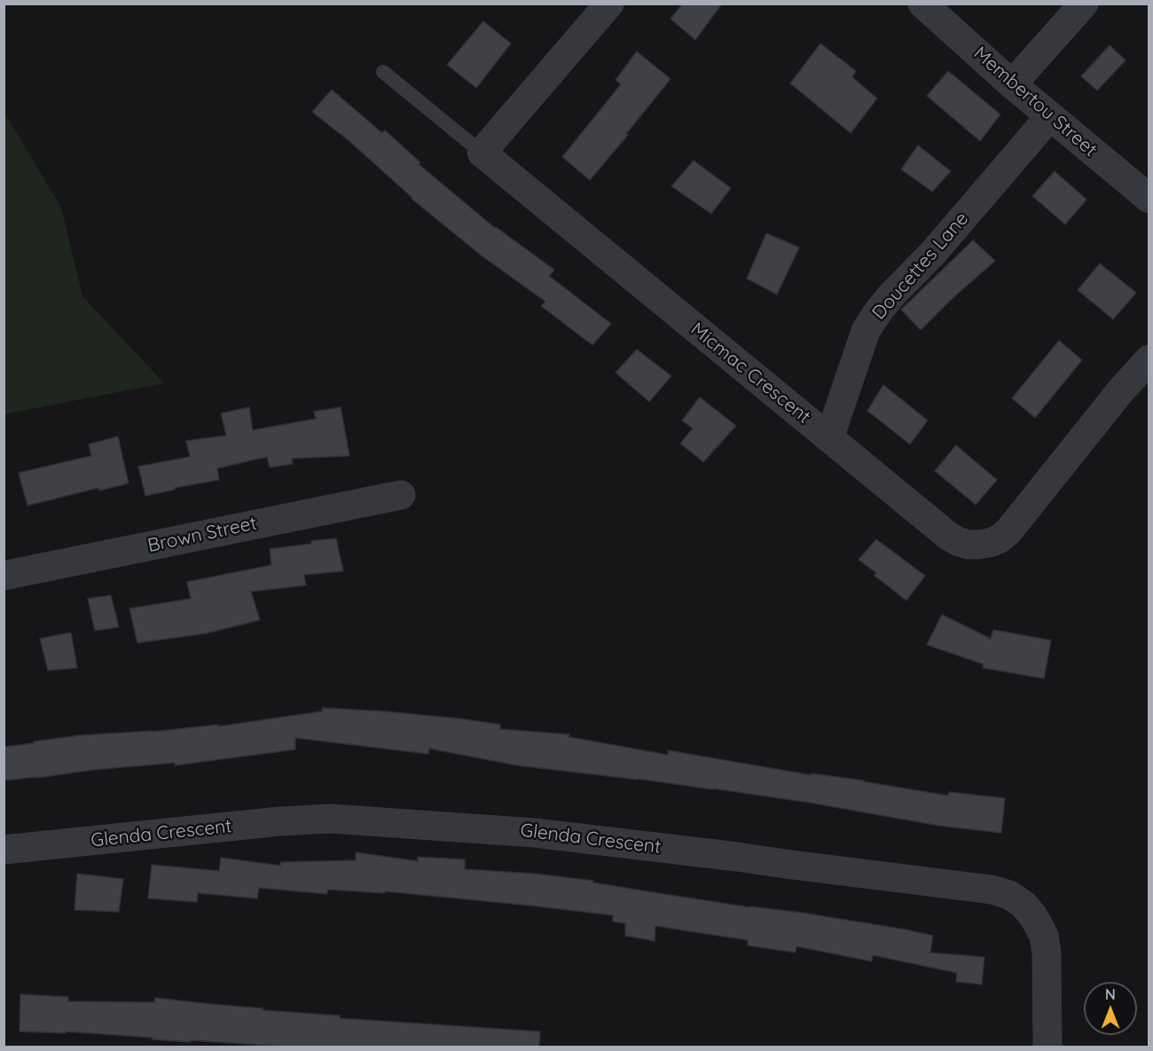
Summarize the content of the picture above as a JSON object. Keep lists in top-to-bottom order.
{
  "streets": {
    "street": [
      "Membertou Street",
      "Doucettes Lane",
      "Micmac Crescent",
      "Brown Street",
      "Glenda Crescent"
    ]
  },
  "crossings": [
    ["Membertou Street", "Doucettes Lane"],
    ["Doucettes Lane", "Micmac Crescent"]
  ],
  "north": "top"
}
